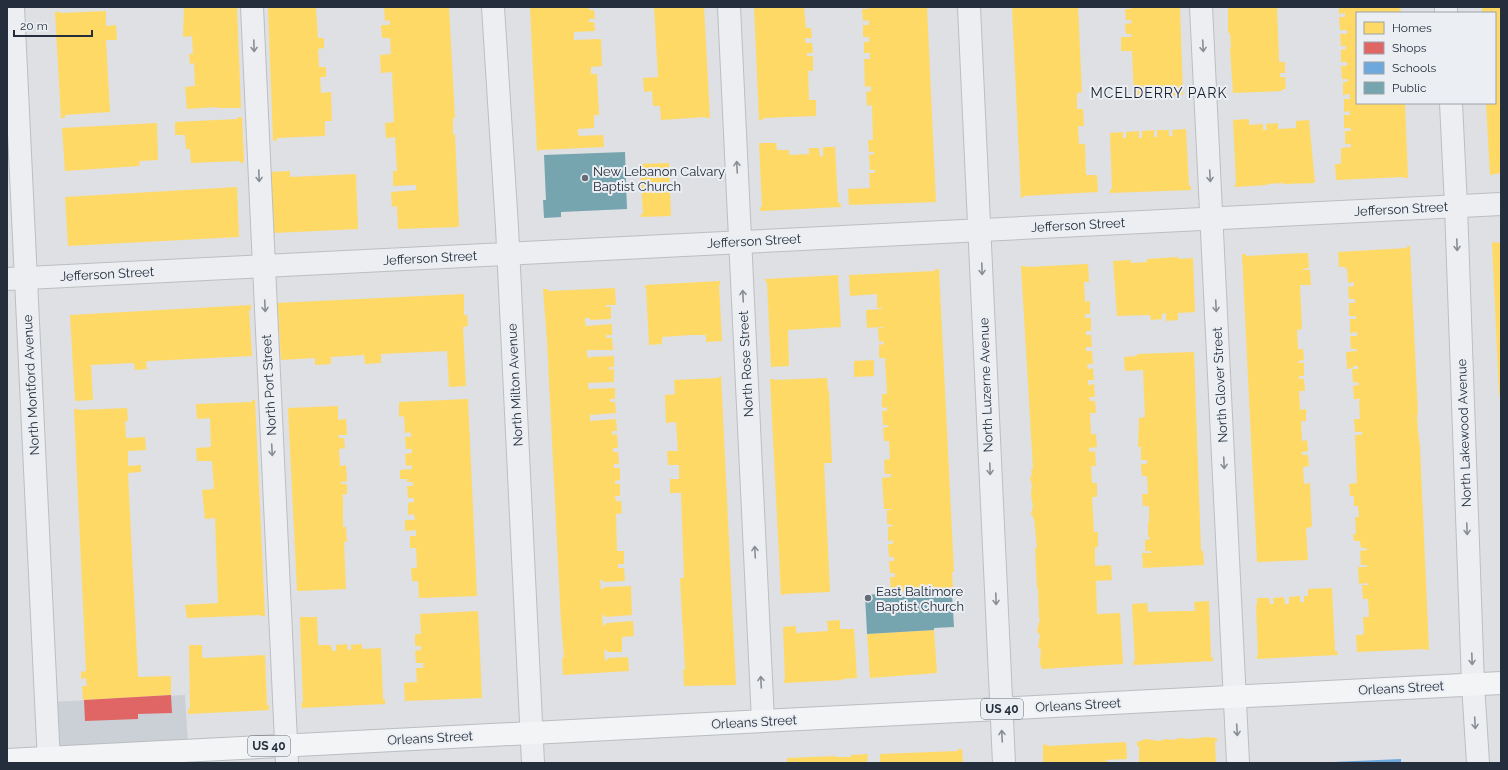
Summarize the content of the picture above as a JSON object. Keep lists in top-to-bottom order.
{
  "streets": {
    "main road": ["Orleans Street", "US 40"],
    "street": [
      "Jefferson Street",
      "North Rose Street",
      "North Montford Avenue",
      "North Port Street",
      "North Milton Avenue",
      "North Luzerne Avenue",
      "North Glover Street",
      "North Lakewood Avenue"
    ]
  },
  "crossings": [
    ["Jefferson Street", "North Rose Street"],
    ["Jefferson Street", "North Montford Avenue"],
    ["Jefferson Street", "North Port Street"],
    ["Jefferson Street", "North Milton Avenue"],
    ["Jefferson Street", "North Luzerne Avenue"],
    ["Jefferson Street", "North Glover Street"],
    ["Jefferson Street", "North Lakewood Avenue"],
    ["North Rose Street", "Orleans Street"],
    ["North Montford Avenue", "Orleans Street"],
    ["North Port Street", "Orleans Street"],
    ["North Milton Avenue", "Orleans Street"],
    ["North Luzerne Avenue", "Orleans Street"],
    ["North Glover Street", "Orleans Street"],
    ["North Lakewood Avenue", "Orleans Street"]
  ],
  "one_way": [
    "North Rose Street",
    "North Port Street",
    "North Glover Street",
    "North Lakewood Avenue"
  ],
  "districts": ["MCELDERRY PARK"],
  "places": ["New Lebanon Calvary Baptist Church", "East Baltimore Baptist Church"],
  "legend": [
    "Homes",
    "Shops",
    "Schools",
    "Public"
  ],
  "scale_bar": "20 m"
}
